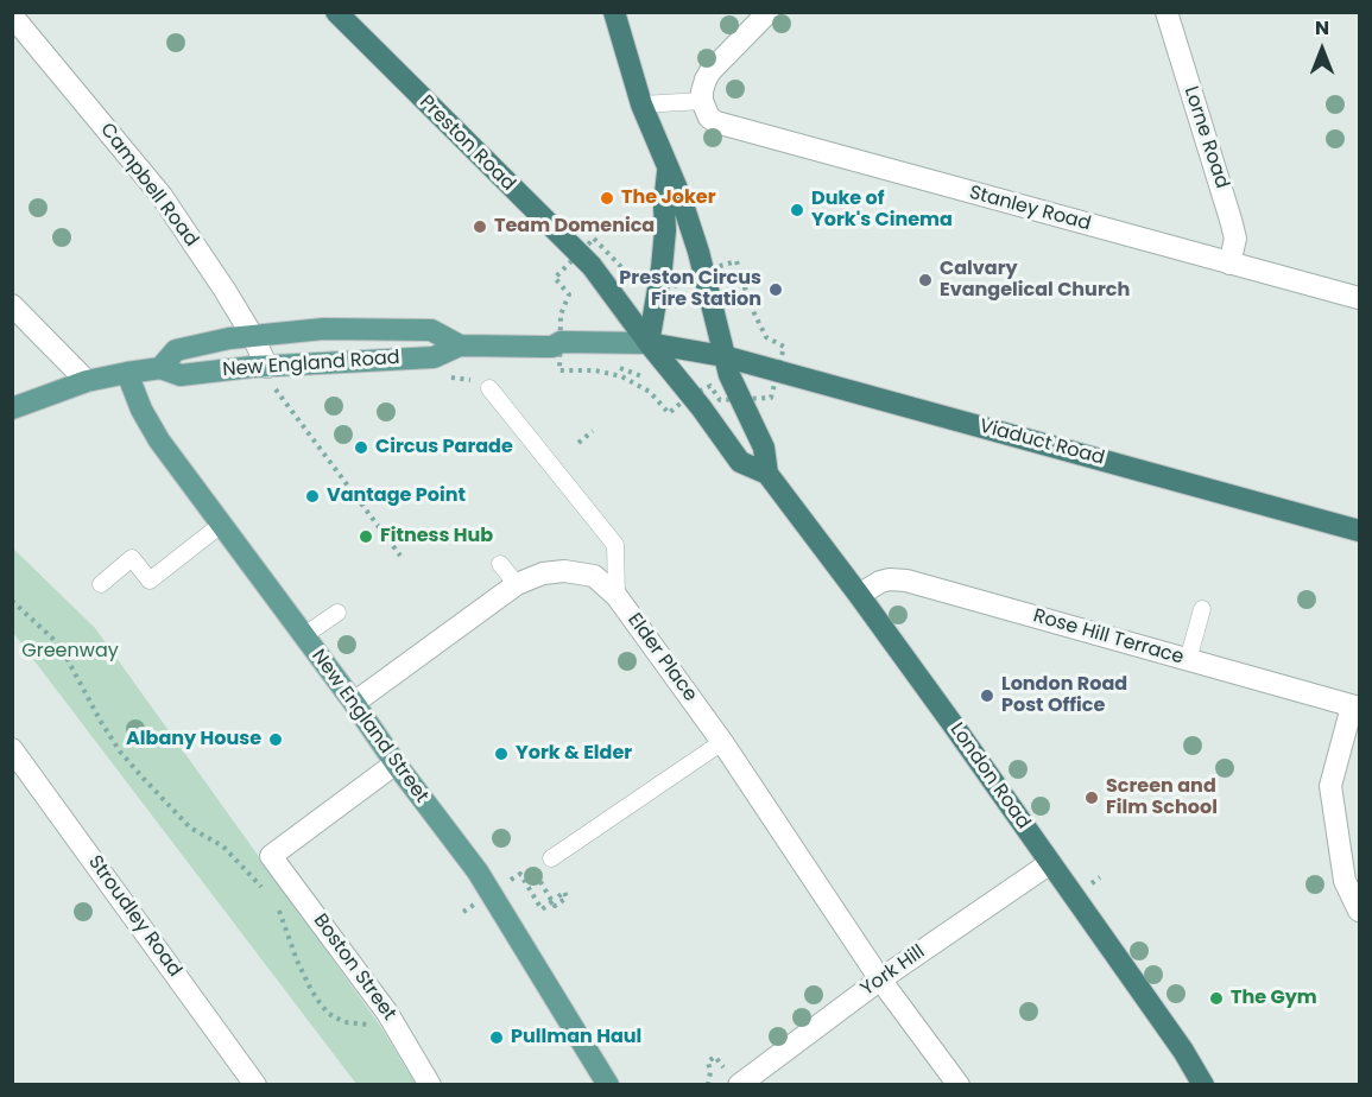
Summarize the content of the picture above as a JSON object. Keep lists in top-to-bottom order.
{
  "streets": {
    "highway": ["Preston Road", "Viaduct Road", "London Road"],
    "main road": ["New England Road", "New England Street"],
    "street": [
      "Lorne Road",
      "Campbell Road",
      "Stanley Road",
      "Rose Hill Terrace",
      "Elder Place",
      "Stroudley Road",
      "Boston Street",
      "York Hill"
    ]
  },
  "crossings": [
    ["Lorne Road", "Stanley Road"],
    ["Preston Road", "New England Road"],
    ["Preston Road", "Viaduct Road"],
    ["Preston Road", "London Road"],
    ["Campbell Road", "New England Road"],
    ["New England Road", "Viaduct Road"],
    ["New England Road", "New England Street"],
    ["New England Road", "London Road"],
    ["Viaduct Road", "London Road"],
    ["Rose Hill Terrace", "London Road"],
    ["Elder Place", "New England Street"],
    ["Elder Place", "York Hill"],
    ["New England Street", "Boston Street"],
    ["London Road", "York Hill"]
  ],
  "parks": ["Greenway"],
  "places": [
    "The Joker",
    "Duke of York's Cinema",
    "Team Domenica",
    "Calvary Evangelical Church",
    "Preston Circus Fire Station",
    "Circus Parade",
    "Vantage Point",
    "Fitness Hub",
    "London Road Post Office",
    "Albany House",
    "York & Elder",
    "Screen and Film School",
    "The Gym",
    "Pullman Haul"
  ],
  "north": "top"
}
